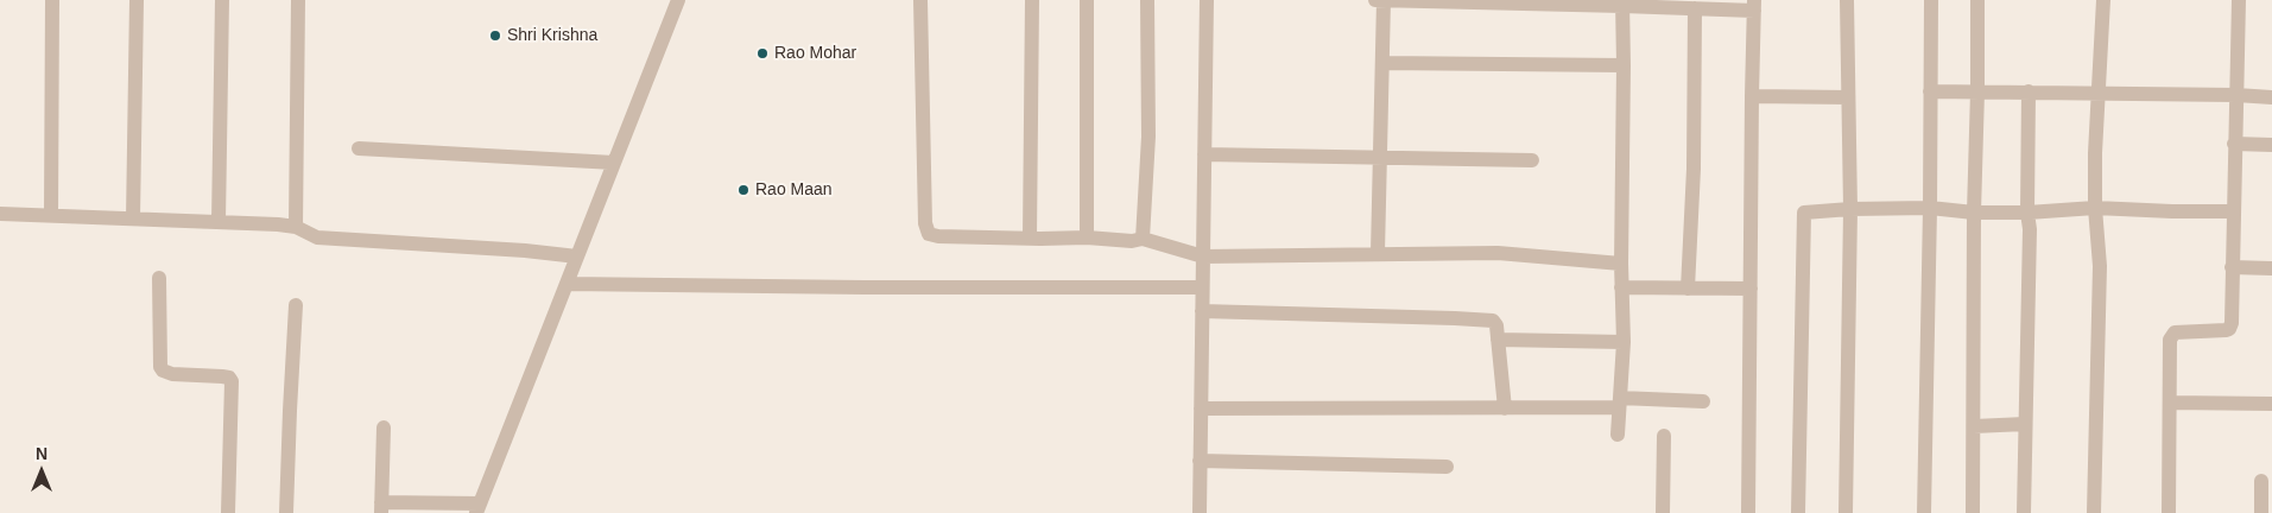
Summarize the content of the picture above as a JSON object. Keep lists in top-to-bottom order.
{
  "places": ["Shri Krishna", "Rao Mohar", "Rao Maan"],
  "north": "top"
}
